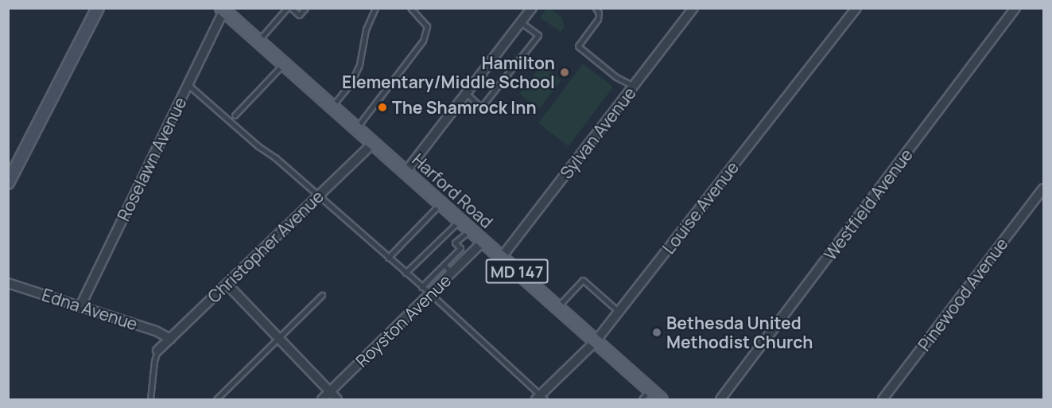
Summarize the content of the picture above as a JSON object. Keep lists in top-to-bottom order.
{
  "streets": {
    "main road": ["Harford Road", "MD 147"],
    "street": [
      "Sylvan Avenue",
      "Roselawn Avenue",
      "Westfield Avenue",
      "Louise Avenue",
      "Christopher Avenue",
      "Pinewood Avenue",
      "Edna Avenue",
      "Royston Avenue"
    ]
  },
  "crossings": [
    ["Sylvan Avenue", "Harford Road"],
    ["Roselawn Avenue", "Harford Road"],
    ["Roselawn Avenue", "Edna Avenue"],
    ["Harford Road", "Louise Avenue"],
    ["Harford Road", "Christopher Avenue"],
    ["Harford Road", "Royston Avenue"],
    ["Christopher Avenue", "Edna Avenue"]
  ],
  "places": ["Hamilton Elementary/Middle School", "The Shamrock Inn", "Bethesda United Methodist Church"]
}
